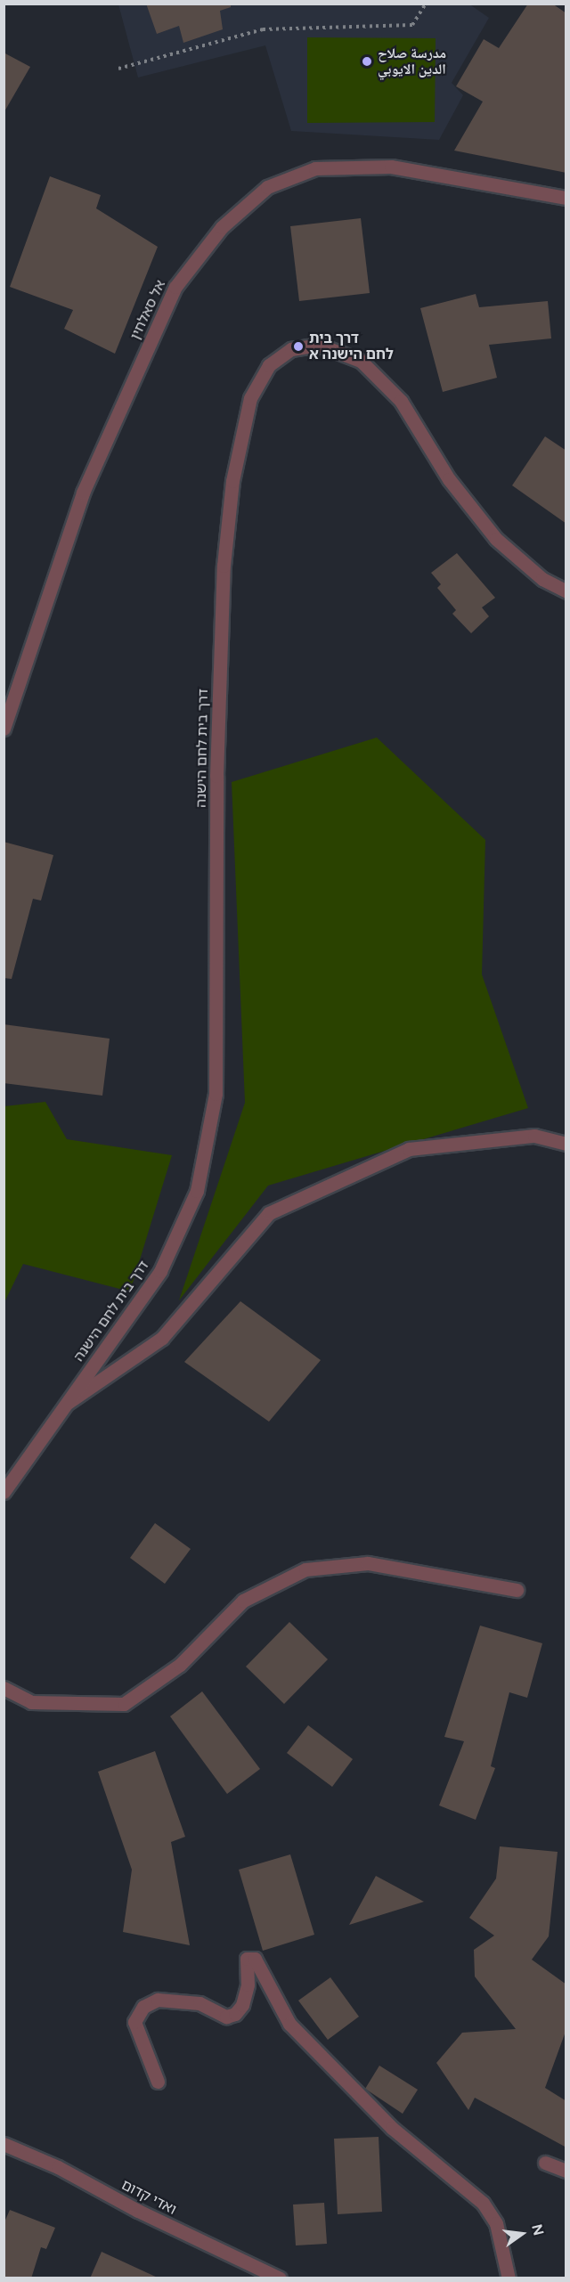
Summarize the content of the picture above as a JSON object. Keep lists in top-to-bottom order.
{
  "streets": {
    "street": ["אל סאלחין", "דרך בית לחם הישנה", "ואדי קדום"]
  },
  "places": ["مدرسة صلاح الدين الايوبي", "דרך בית לחם הישנה א"],
  "north": "right"
}
